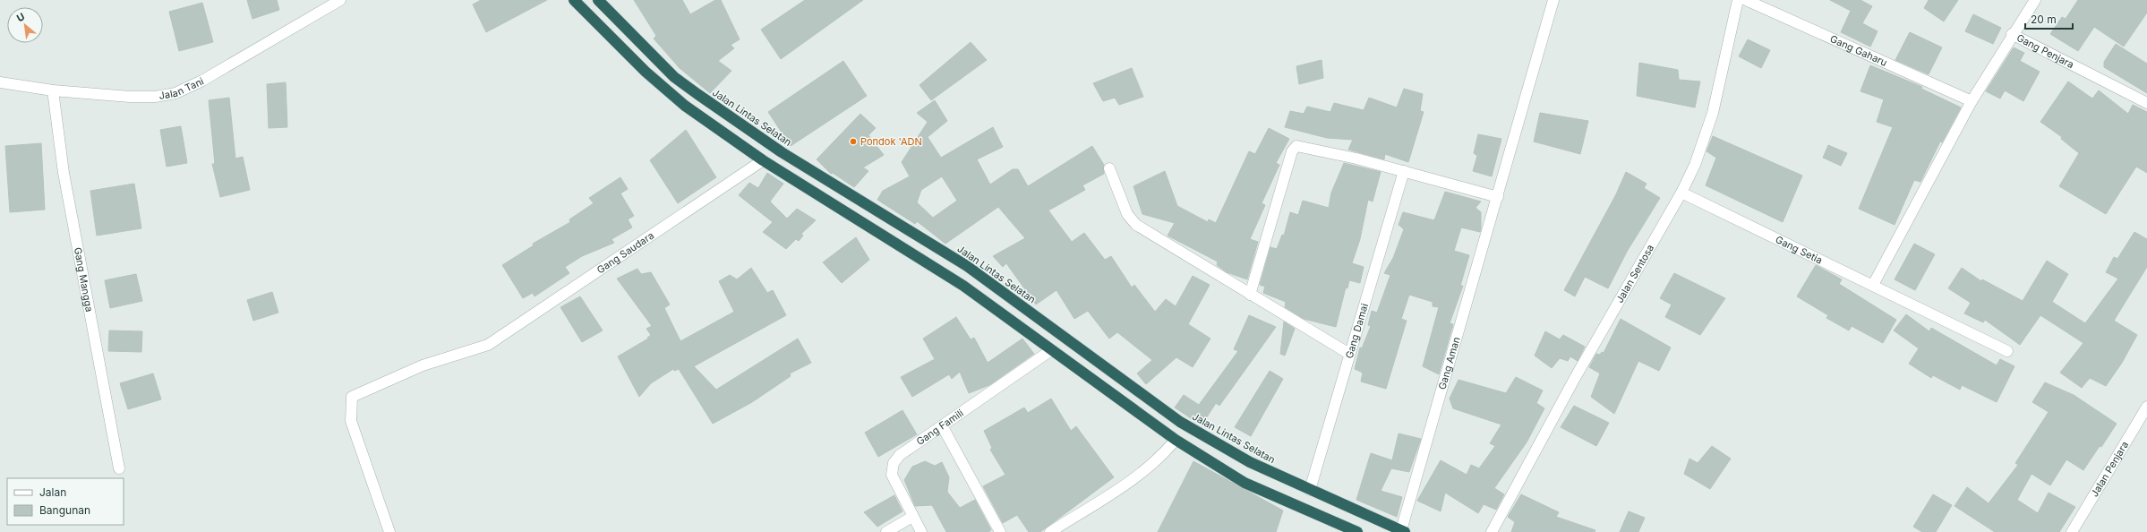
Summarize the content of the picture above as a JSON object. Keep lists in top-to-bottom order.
{
  "streets": {
    "highway": ["Jalan Lintas Selatan"],
    "street": [
      "Gang Gaharu",
      "Gang Penjara",
      "Jalan Tani",
      "Gang Setia",
      "Gang Saudara",
      "Jalan Sentosa",
      "Gang Mangga",
      "Gang Damai",
      "Gang Aman",
      "Gang Famili",
      "Jalan Penjara"
    ]
  },
  "crossings": [
    ["Gang Gaharu", "Gang Penjara"],
    ["Gang Penjara", "Gang Setia"],
    ["Jalan Tani", "Gang Mangga"],
    ["Jalan Lintas Selatan", "Gang Damai"],
    ["Jalan Lintas Selatan", "Gang Aman"],
    ["Gang Setia", "Jalan Sentosa"]
  ],
  "places": ["Pondok 'ADN"],
  "legend": ["Jalan", "Bangunan"],
  "scale_bar": "20 m",
  "north": "top left"
}
